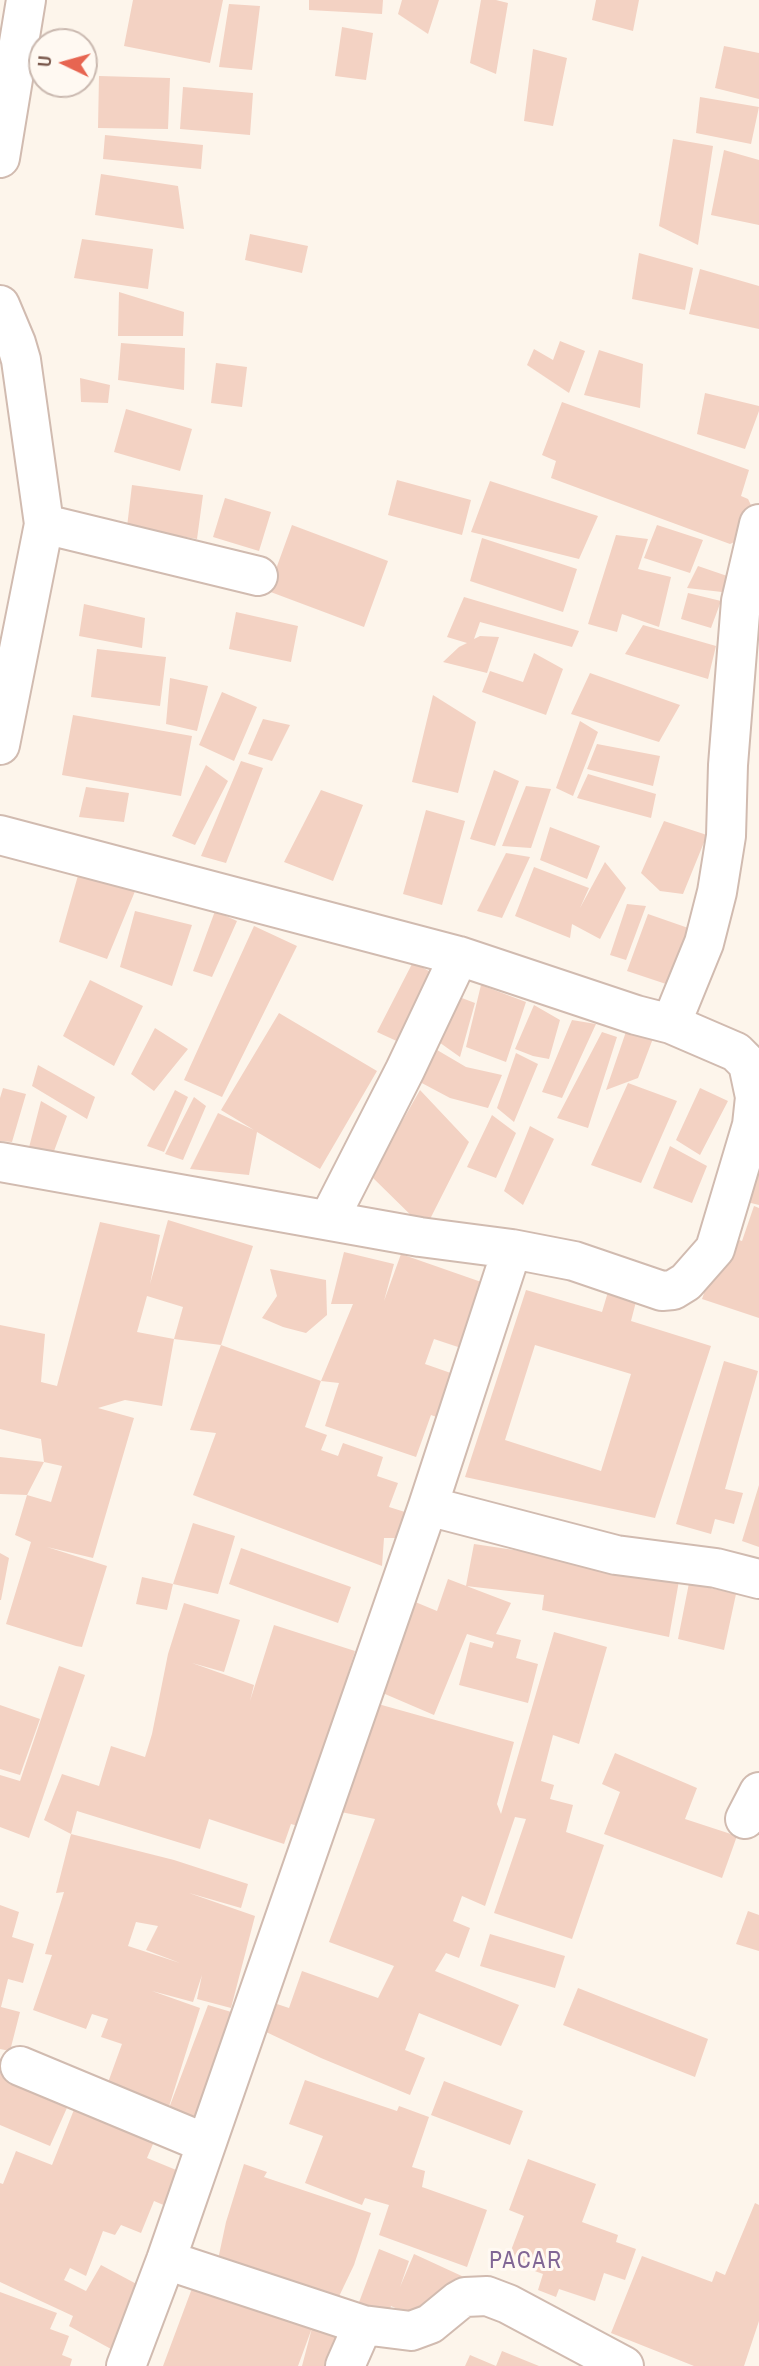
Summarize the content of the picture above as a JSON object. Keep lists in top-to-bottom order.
{
  "districts": ["PACAR"],
  "north": "left"
}
